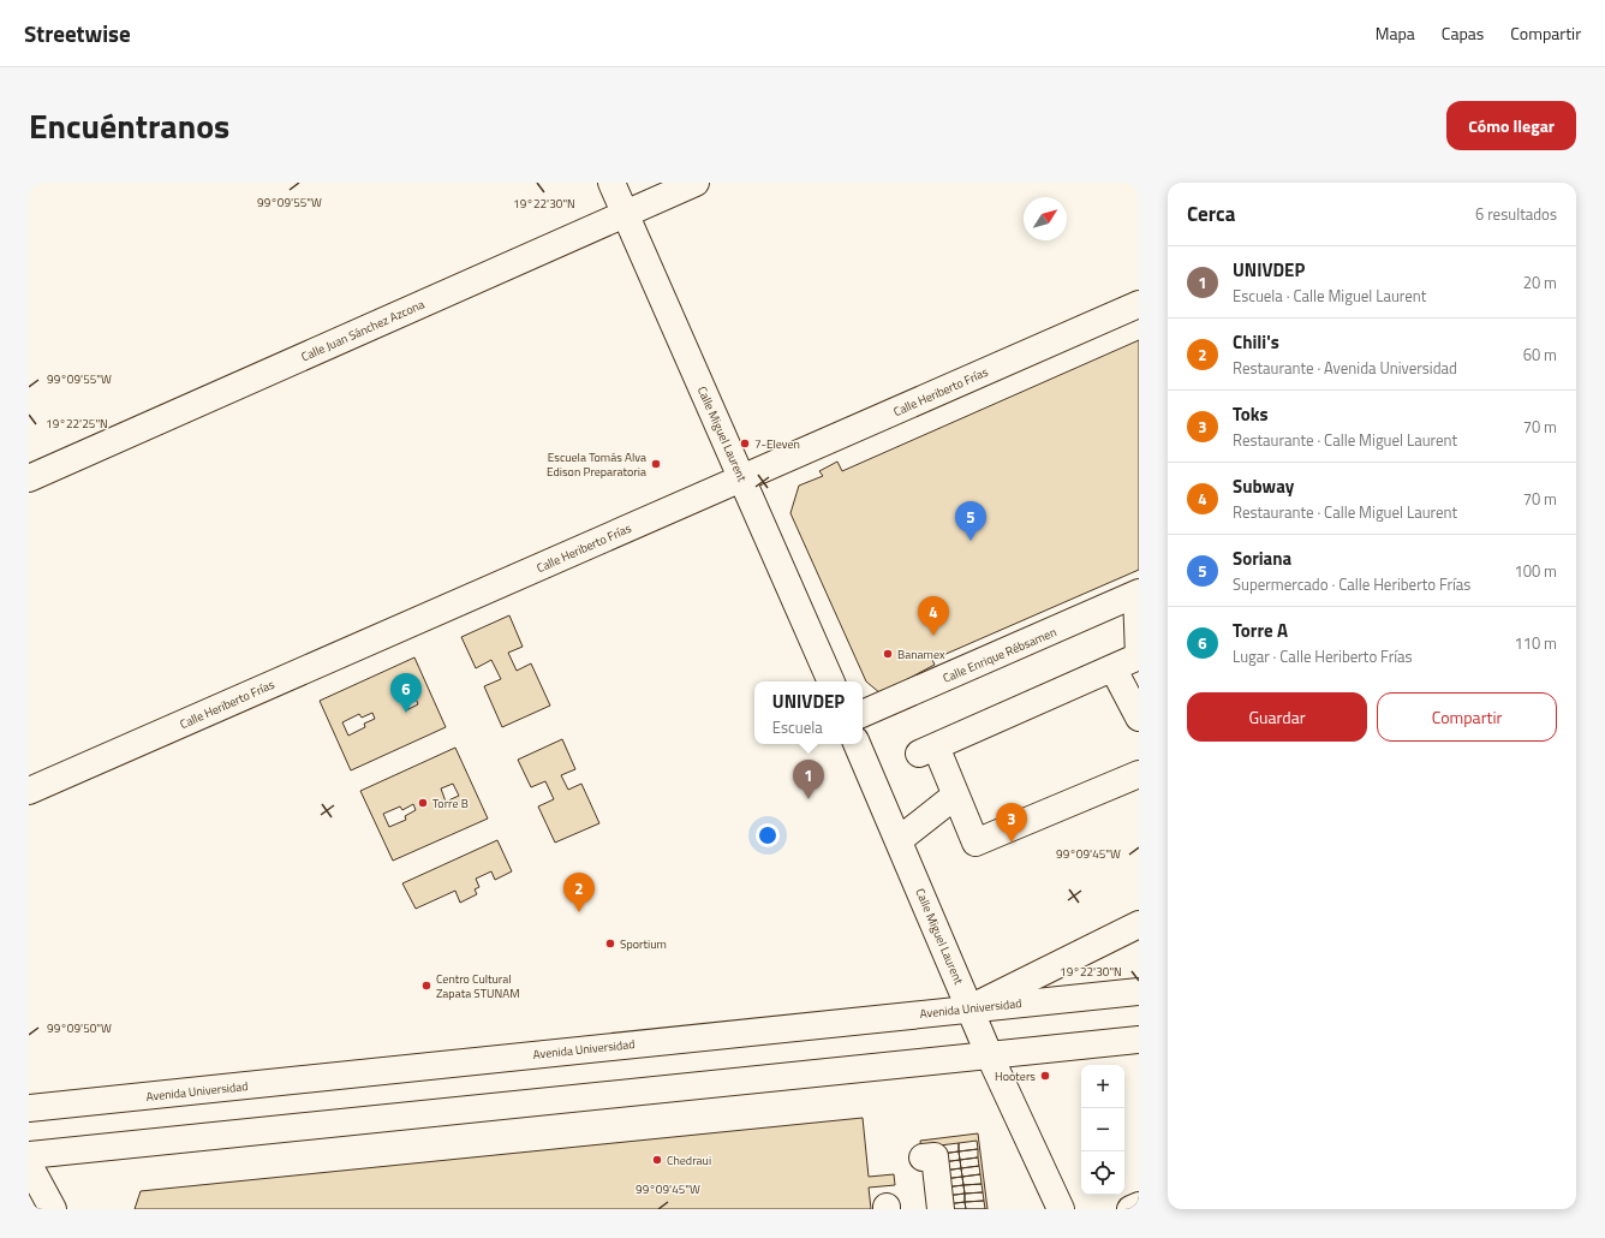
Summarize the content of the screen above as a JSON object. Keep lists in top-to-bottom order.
{
  "streets": {
    "street": [
      "Calle Juan Sánchez Azcona",
      "Calle Heriberto Frías",
      "Calle Miguel Laurent",
      "Calle Enrique Rébsamen",
      "Avenida Universidad"
    ]
  },
  "crossings": [
    ["Calle Juan Sánchez Azcona", "Calle Miguel Laurent"],
    ["Calle Heriberto Frías", "Calle Miguel Laurent"],
    ["Calle Miguel Laurent", "Avenida Universidad"]
  ],
  "places": [
    "7-Eleven",
    "Escuela Tomás Alva Edison Preparatoria",
    "Banamex",
    "Torre B",
    "Sportium",
    "Centro Cultural Zapata STUNAM",
    "Hooters",
    "Chedraui"
  ],
  "north": "top right",
  "page": {
    "header": "Streetwise",
    "nav": ["Mapa", "Capas", "Compartir"],
    "title": "Encuéntranos",
    "buttons": [
      "Cómo llegar",
      ["Guardar", "Compartir"]
    ],
    "heading": ["Cerca", "6 resultados"],
    "list": [
      {
        "mark": "1",
        "name": "UNIVDEP",
        "note": "Escuela · Calle Miguel Laurent",
        "value": "20 m"
      },
      {
        "mark": "2",
        "name": "Chili's",
        "note": "Restaurante · Avenida Universidad",
        "value": "60 m"
      },
      {
        "mark": "3",
        "name": "Toks",
        "note": "Restaurante · Calle Miguel Laurent",
        "value": "70 m"
      },
      {
        "mark": "4",
        "name": "Subway",
        "note": "Restaurante · Calle Miguel Laurent",
        "value": "70 m"
      },
      {
        "mark": "5",
        "name": "Soriana",
        "note": "Supermercado · Calle Heriberto Frías",
        "value": "100 m"
      },
      {
        "mark": "6",
        "name": "Torre A",
        "note": "Lugar · Calle Heriberto Frías",
        "value": "110 m"
      }
    ],
    "pins": [
      "5",
      "4",
      "6",
      "1",
      "3",
      "2"
    ],
    "popup": ["UNIVDEP", "Escuela"],
    "map_buttons": ["+", "−"]
  },
  "coordinates": [
    "99°09'55\"W",
    "19°22'30\"N",
    "19°22'25\"N",
    "99°09'45\"W",
    "99°09'50\"W"
  ]
}
